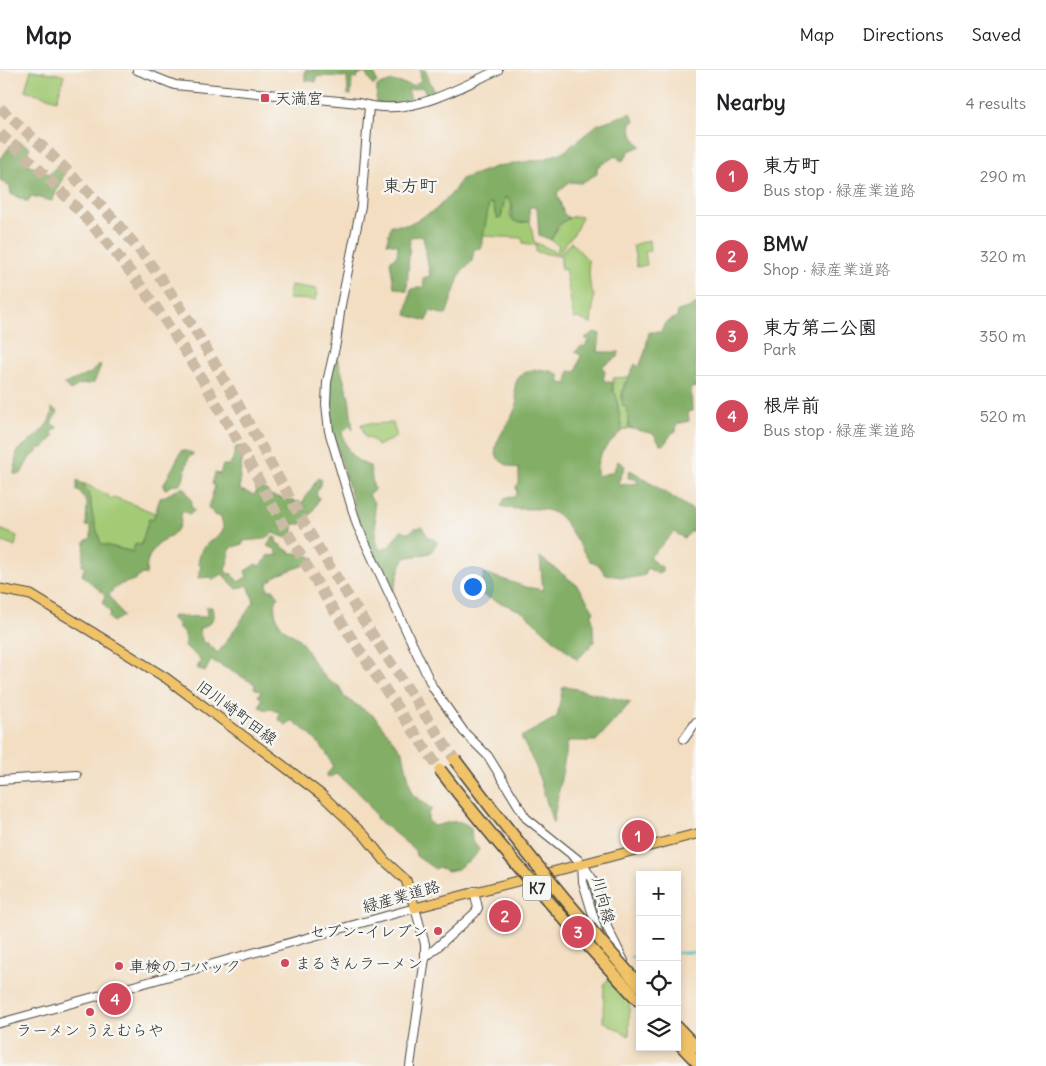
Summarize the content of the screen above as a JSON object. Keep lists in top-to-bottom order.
{
  "streets": {
    "highway": ["K7"],
    "main road": ["旧川崎町田線", "緑産業道路"],
    "street": ["川向線"]
  },
  "crossings": [
    ["旧川崎町田線", "緑産業道路"],
    ["緑産業道路", "川向線"]
  ],
  "districts": ["東方町"],
  "places": {
    "transit": ["天満宮"],
    "other": [
      "セブン-イレブン",
      "まるきんラーメン",
      "車検のコバック",
      "ラーメン うえむらや"
    ]
  },
  "page": {
    "header": "Map",
    "nav": ["Map", "Directions", "Saved"],
    "heading": ["Nearby", "4 results"],
    "list": [
      {
        "mark": "1",
        "name": "東方町",
        "note": "Bus stop · 緑産業道路",
        "value": "290 m"
      },
      {
        "mark": "2",
        "name": "BMW",
        "note": "Shop · 緑産業道路",
        "value": "320 m"
      },
      {
        "mark": "3",
        "name": "東方第二公園",
        "note": "Park",
        "value": "350 m"
      },
      {
        "mark": "4",
        "name": "根岸前",
        "note": "Bus stop · 緑産業道路",
        "value": "520 m"
      }
    ],
    "pins": [
      "1",
      "2",
      "3",
      "4"
    ],
    "map_buttons": ["+", "−"]
  }
}
